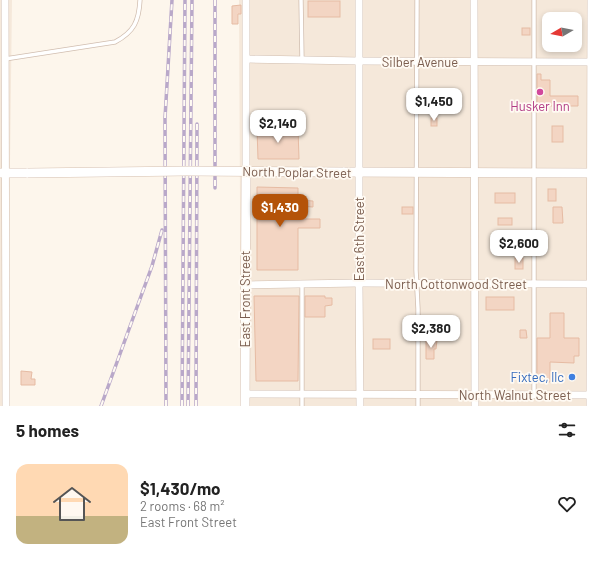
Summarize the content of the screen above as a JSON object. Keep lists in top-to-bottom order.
{
  "streets": {
    "main road": ["North Poplar Street", "East Front Street"],
    "street": [
      "Silber Avenue",
      "East 6th Street",
      "North Cottonwood Street",
      "North Walnut Street"
    ]
  },
  "crossings": [
    ["Silber Avenue", "East 6th Street"],
    ["Silber Avenue", "East Front Street"],
    ["North Poplar Street", "East 6th Street"],
    ["East 6th Street", "North Cottonwood Street"],
    ["East 6th Street", "North Walnut Street"],
    ["North Cottonwood Street", "East Front Street"],
    ["East Front Street", "North Walnut Street"]
  ],
  "places": ["Husker Inn", "Fixtec, llc"],
  "north": "left",
  "page": {
    "price": [
      "$1,450",
      "$2,140",
      "$1,430",
      "$2,600",
      "$2,380"
    ],
    "heading": "5 homes",
    "list": [
      {
        "name": "$1,430/mo",
        "note": "2 rooms · 68 m² · East Front Street"
      }
    ]
  }
}
